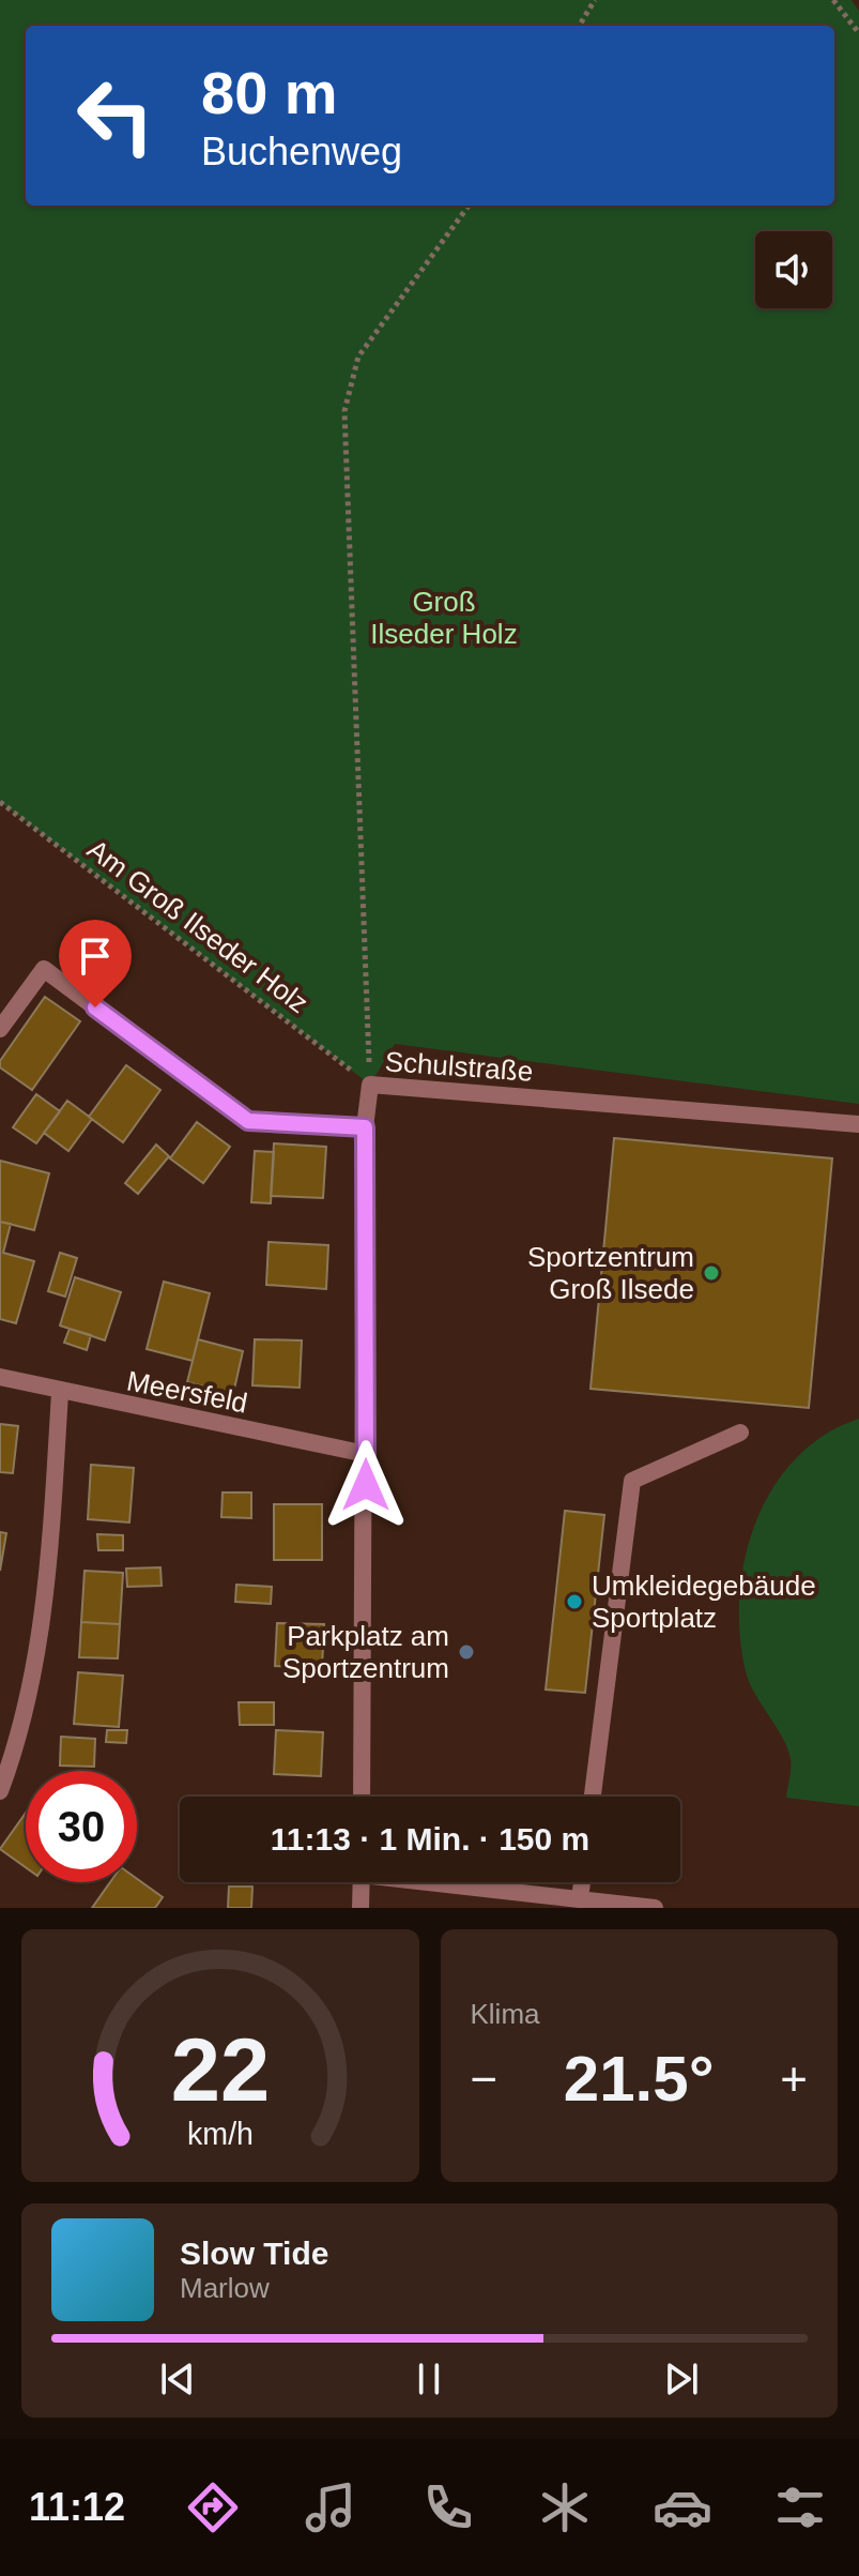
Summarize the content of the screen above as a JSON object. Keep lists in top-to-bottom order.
{
  "streets": {
    "street": ["Schulstraße", "Meersfeld"],
    "path": ["Am Groß Ilseder Holz"]
  },
  "crossings": [
    ["Am Groß Ilseder Holz", "Schulstraße"],
    ["Schulstraße", "Meersfeld"]
  ],
  "parks": ["Groß Ilseder Holz"],
  "places": ["Sportzentrum Groß Ilsede", "Umkleidegebäude Sportplatz", "Parkplatz am Sportzentrum"],
  "page": {
    "turn": ["80 m", "Buchenweg"],
    "limit": "30",
    "trip": "11:13 · 1 Min. · 150 m",
    "tile": "Klima",
    "heat": ["−", "21.5°", "+"],
    "song": ["Slow Tide", "Marlow"],
    "tabs": "11:12",
    "gauge": ["22", "km/h"]
  }
}
